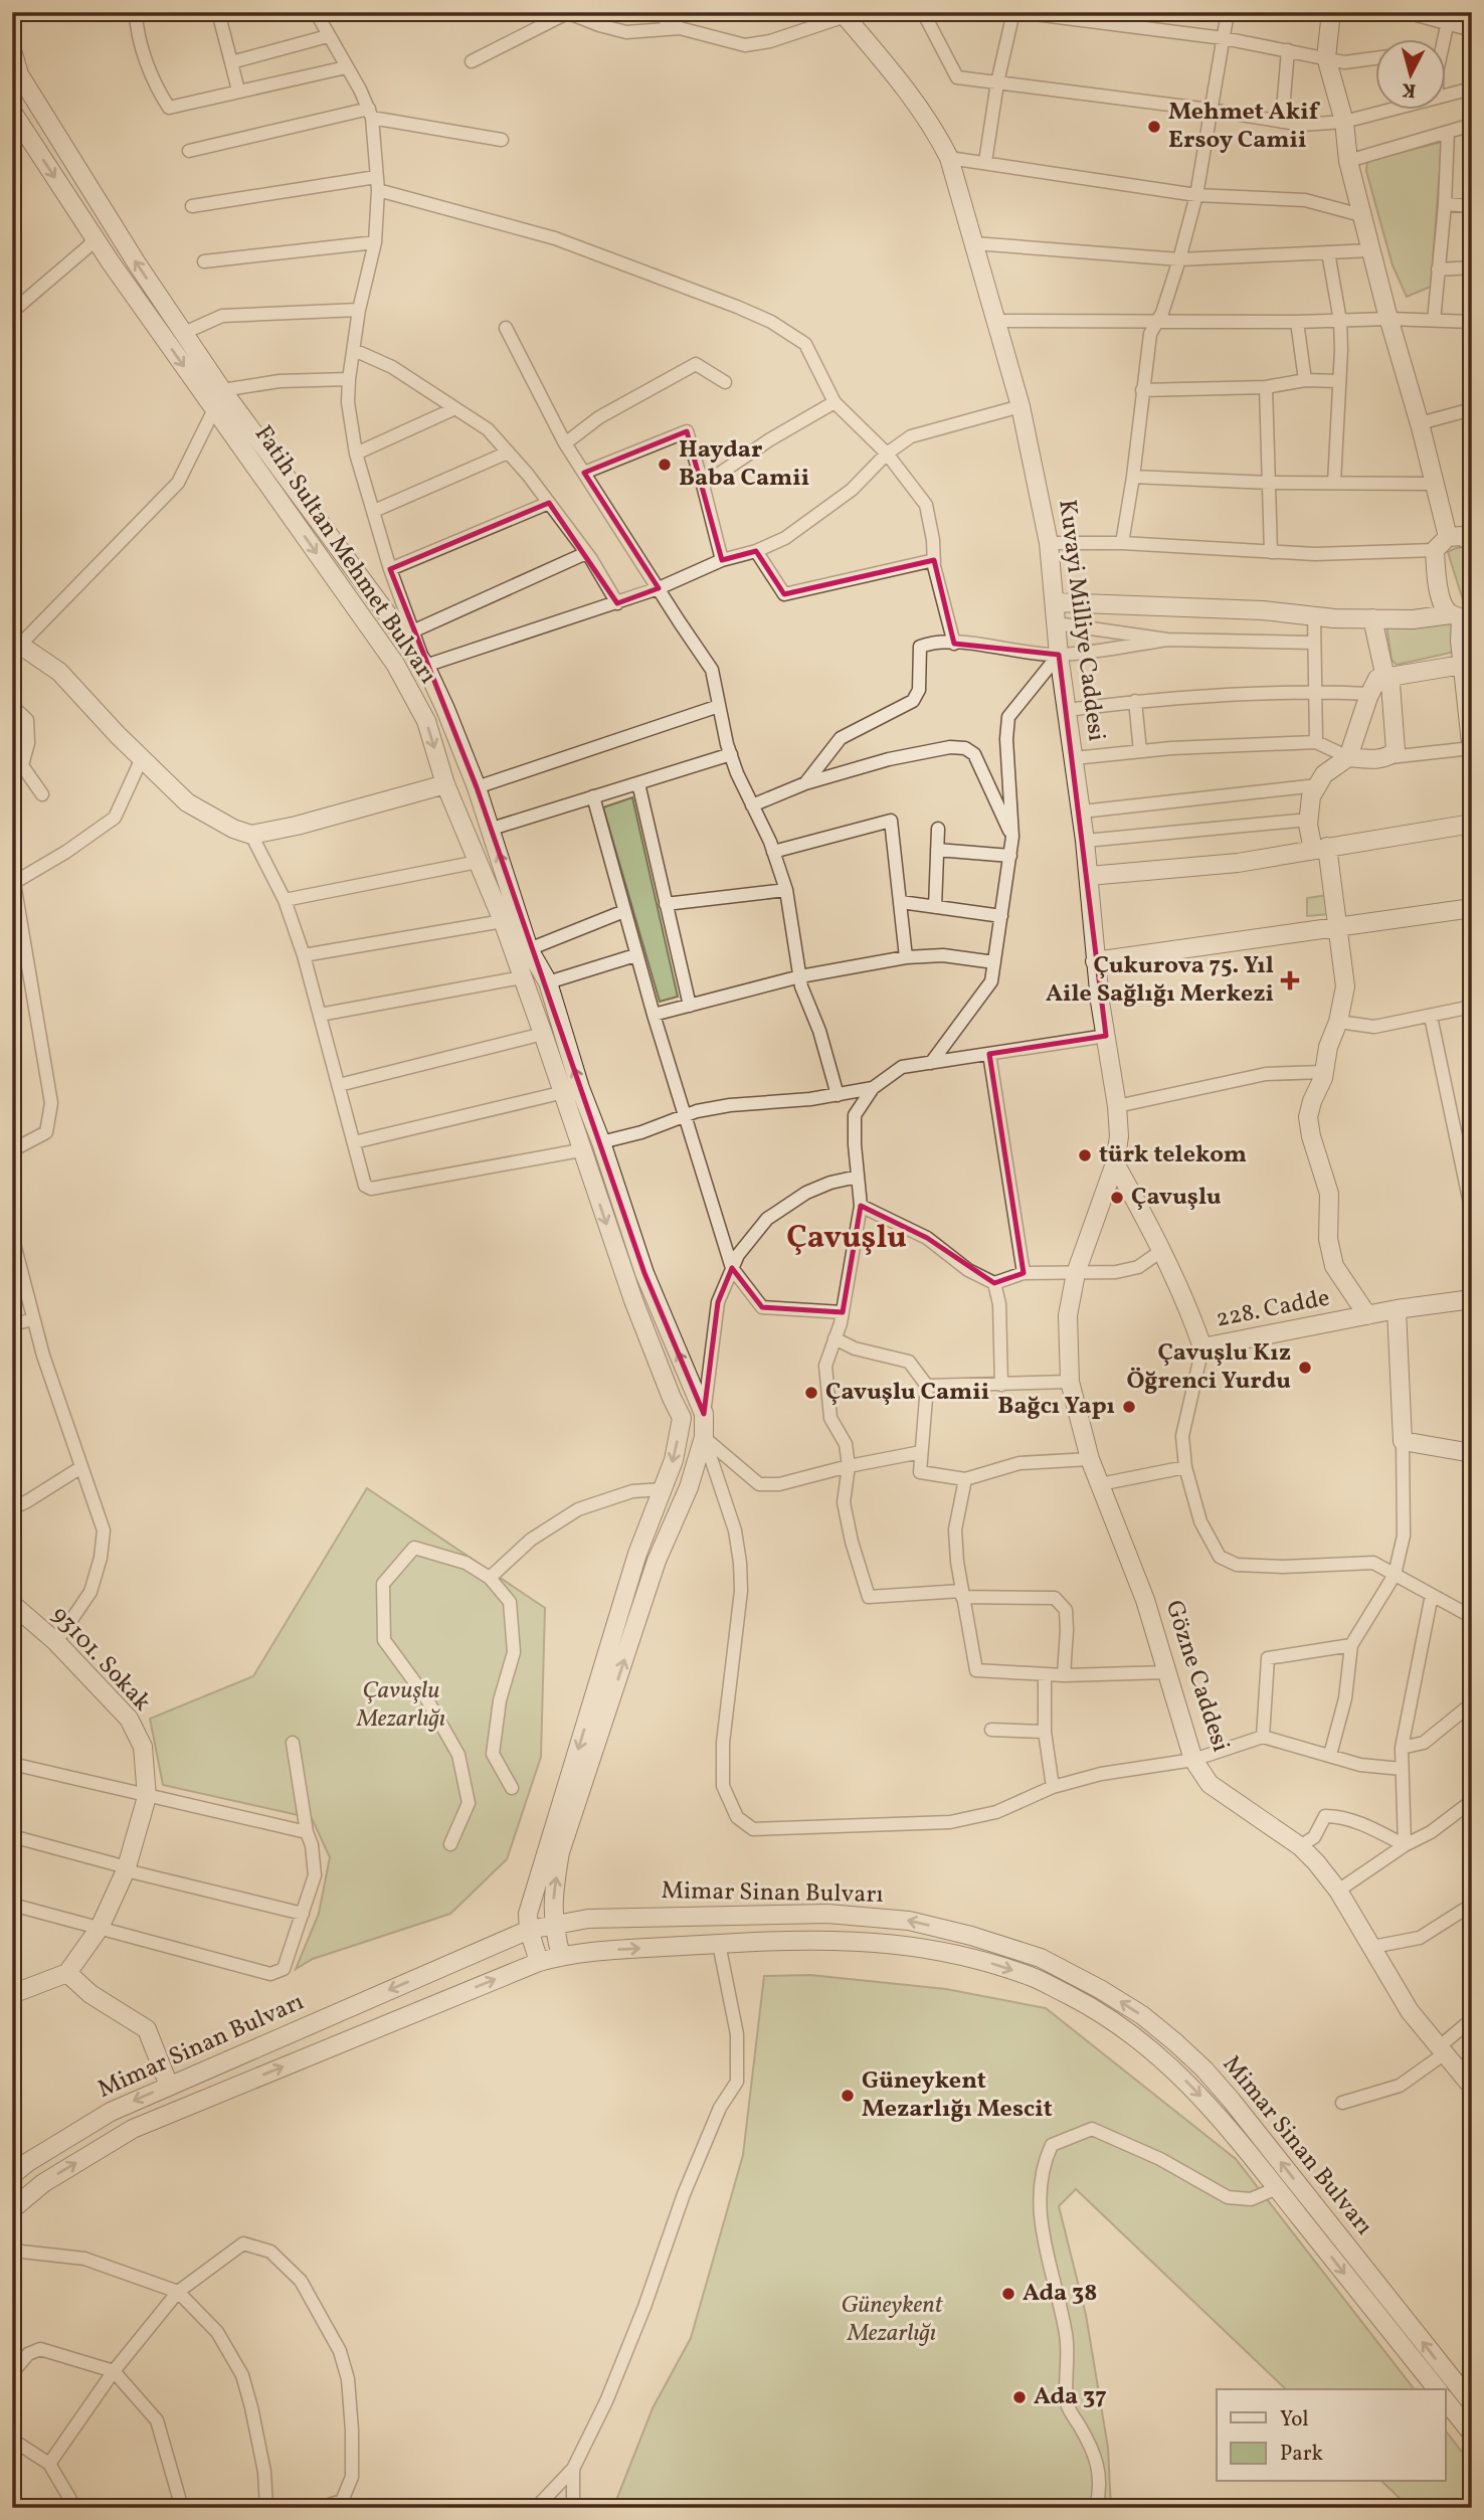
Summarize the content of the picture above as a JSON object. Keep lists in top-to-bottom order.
{
  "streets": {
    "main road": [
      "Fatih Sultan Mehmet Bulvarı",
      "Kuvayi Milliye Caddesi",
      "228. Cadde",
      "93101. Sokak",
      "Gözne Caddesi",
      "Mimar Sinan Bulvarı"
    ]
  },
  "crossings": [
    ["Fatih Sultan Mehmet Bulvarı", "Mimar Sinan Bulvarı"],
    ["Kuvayi Milliye Caddesi", "228. Cadde"],
    ["Kuvayi Milliye Caddesi", "Gözne Caddesi"]
  ],
  "districts": ["Çavuşlu"],
  "parks": ["Çavuşlu Mezarlığı", "Güneykent Mezarlığı"],
  "places": {
    "other": [
      "Mehmet Akif Ersoy Camii",
      "Haydar Baba Camii",
      "türk telekom",
      "Çavuşlu",
      "Çavuşlu Kız Öğrenci Yurdu",
      "Çavuşlu Camii",
      "Bağcı Yapı",
      "Güneykent Mezarlığı Mescit",
      "Ada 38",
      "Ada 37"
    ],
    "health": ["Çukurova 75. Yıl Aile Sağlığı Merkezi"]
  },
  "legend": ["Yol", "Park"],
  "north": "bottom"
}
